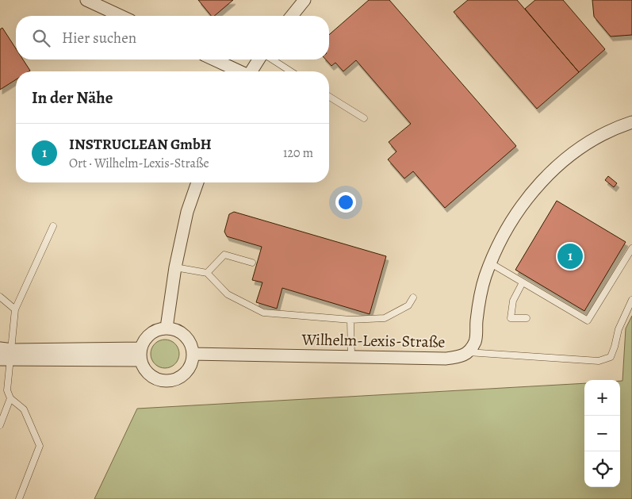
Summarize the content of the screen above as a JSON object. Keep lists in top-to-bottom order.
{
  "streets": {
    "street": ["Wilhelm-Lexis-Straße"]
  },
  "page": {
    "search": "Hier suchen",
    "heading": "In der Nähe",
    "list": [
      {
        "mark": "1",
        "name": "INSTRUCLEAN GmbH",
        "note": "Ort · Wilhelm-Lexis-Straße",
        "value": "120 m"
      }
    ],
    "pins": "1",
    "map_buttons": ["+", "−"]
  }
}
